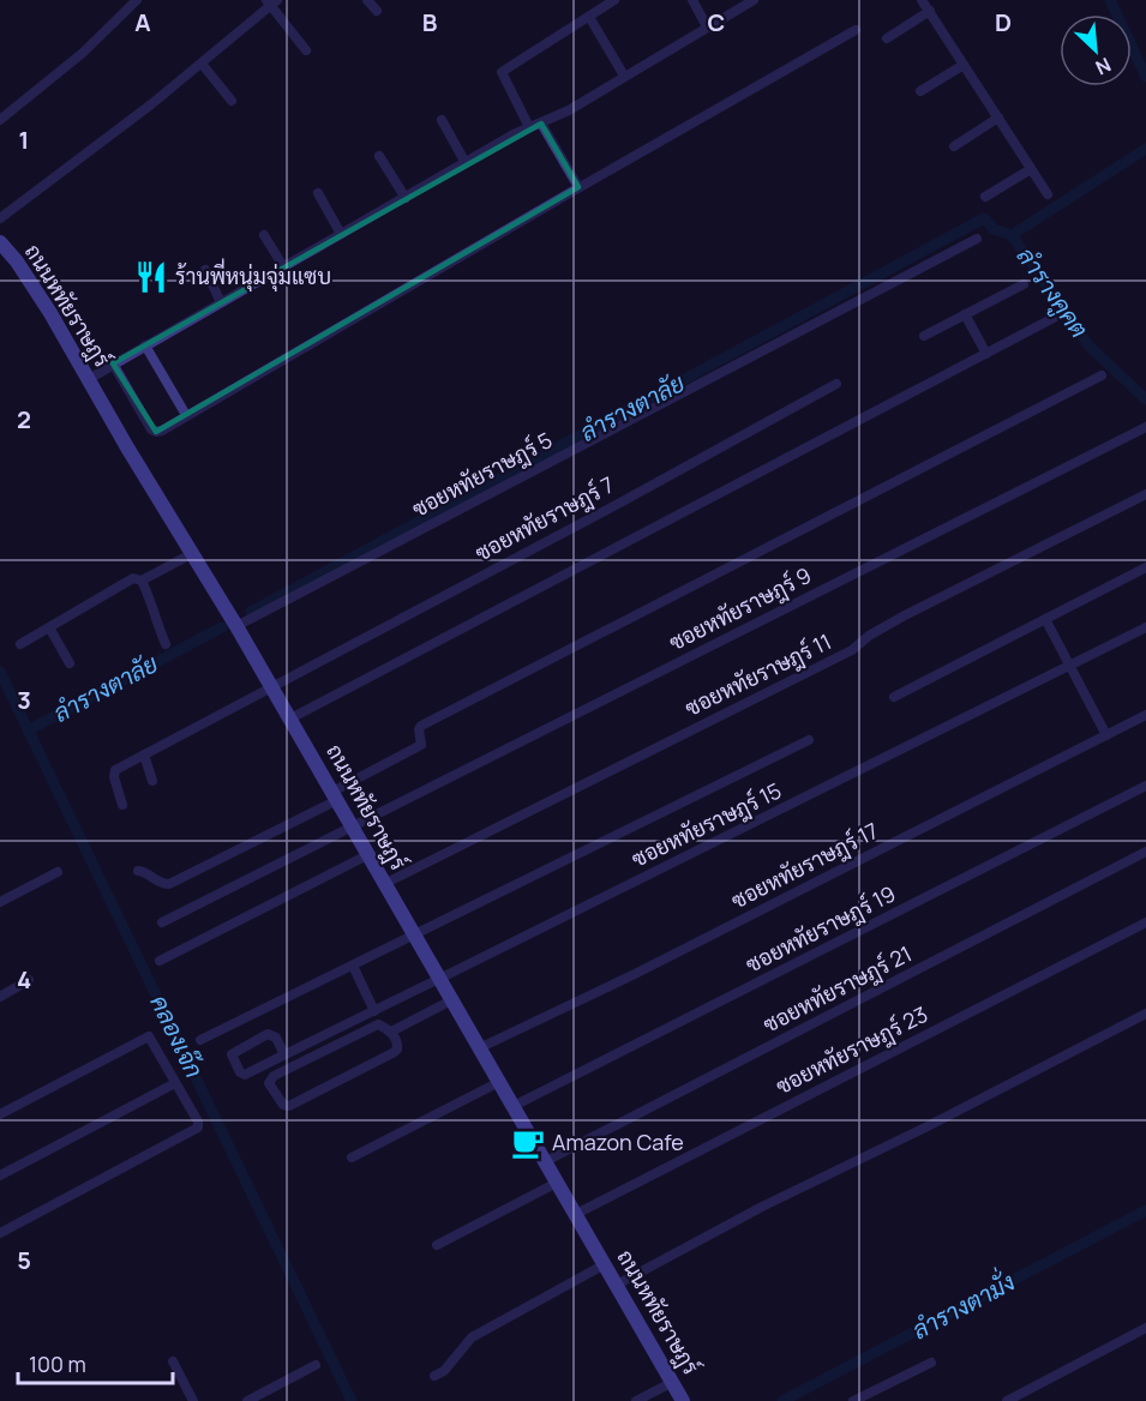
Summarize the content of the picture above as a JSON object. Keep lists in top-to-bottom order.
{
  "streets": {
    "main road": ["ถนนหทัยราษฎร์"],
    "street": [
      "ซอยหทัยราษฎร์ 5",
      "ซอยหทัยราษฎร์ 7",
      "ซอยหทัยราษฎร์ 9",
      "ซอยหทัยราษฎร์ 11",
      "ซอยหทัยราษฎร์ 15",
      "ซอยหทัยราษฎร์ 17",
      "ซอยหทัยราษฎร์ 19",
      "ซอยหทัยราษฎร์ 21",
      "ซอยหทัยราษฎร์ 23"
    ]
  },
  "crossings": [
    ["ถนนหทัยราษฎร์", "ซอยหทัยราษฎร์ 5"],
    ["ถนนหทัยราษฎร์", "ซอยหทัยราษฎร์ 7"],
    ["ถนนหทัยราษฎร์", "ซอยหทัยราษฎร์ 9"],
    ["ถนนหทัยราษฎร์", "ซอยหทัยราษฎร์ 11"],
    ["ถนนหทัยราษฎร์", "ซอยหทัยราษฎร์ 15"],
    ["ถนนหทัยราษฎร์", "ซอยหทัยราษฎร์ 17"],
    ["ถนนหทัยราษฎร์", "ซอยหทัยราษฎร์ 19"],
    ["ถนนหทัยราษฎร์", "ซอยหทัยราษฎร์ 21"],
    ["ถนนหทัยราษฎร์", "ซอยหทัยราษฎร์ 23"]
  ],
  "water": [
    "ลำรางคูคต",
    "ลำรางตาลัย",
    "คลองเจ๊ก",
    "ลำรางตามั่ง"
  ],
  "places": {
    "restaurant": ["ร้านพี่หนุ่มจุ่มแซบ"],
    "cafe": ["Amazon Cafe"]
  },
  "scale_bar": "100 m",
  "north": "bottom right",
  "grid": {
    "columns": [
      "A",
      "B",
      "C",
      "D"
    ],
    "rows": [
      "1",
      "2",
      "3",
      "4",
      "5"
    ]
  }
}
